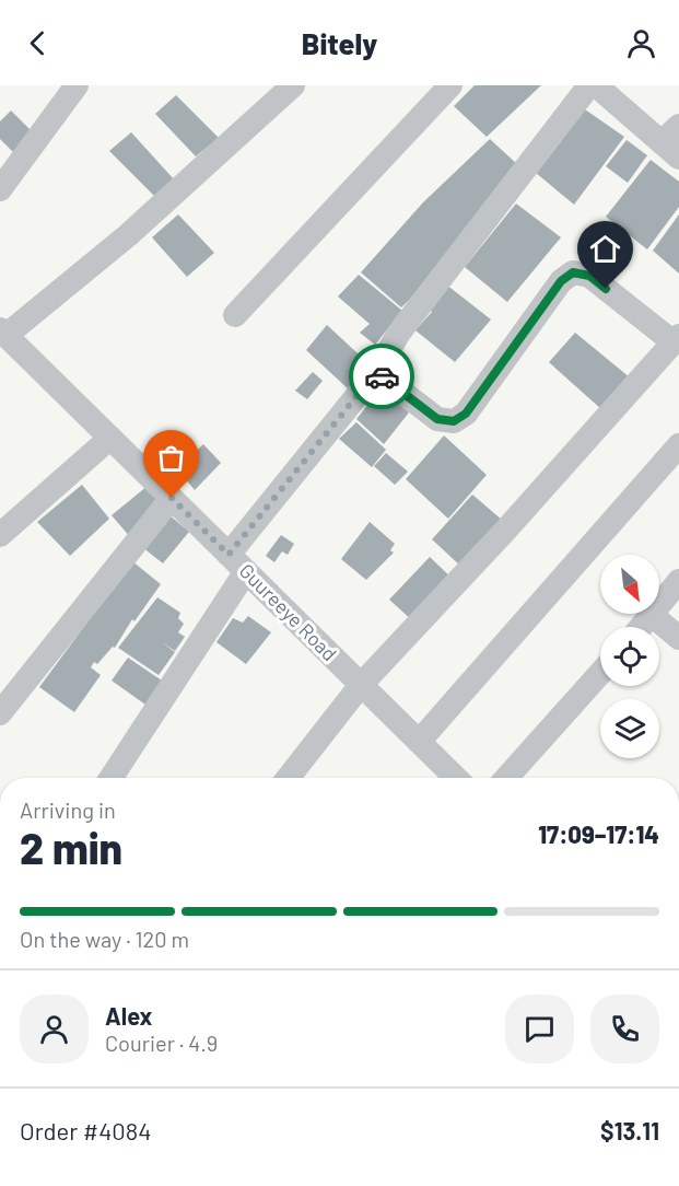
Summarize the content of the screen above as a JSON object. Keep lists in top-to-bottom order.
{
  "streets": {
    "street": ["Guureeye Road"]
  },
  "north": "bottom right",
  "page": {
    "header": "Bitely",
    "heading": ["2 min", "Arriving in", "17:09–17:14"],
    "panel": [
      "Alex",
      "Courier · 4.9",
      "Order #4084",
      "$13.11"
    ],
    "bar": "On the way · 120 m"
  }
}
